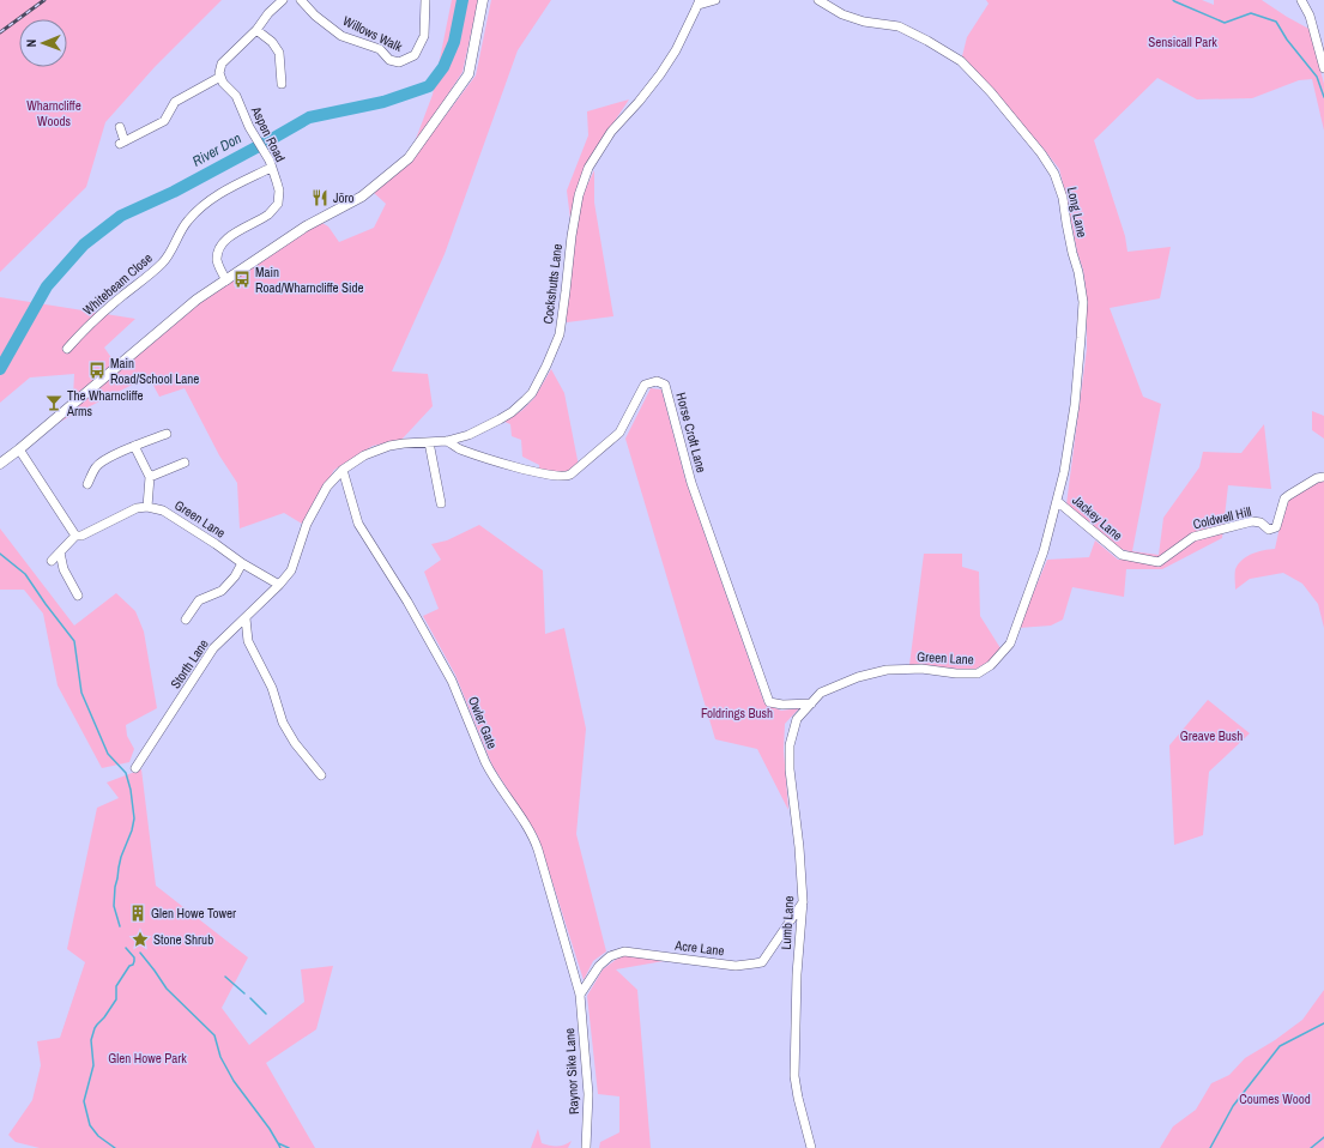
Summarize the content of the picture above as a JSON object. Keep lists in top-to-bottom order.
{
  "streets": {
    "street": [
      "Willows Walk",
      "Aspen Road",
      "Long Lane",
      "Whitebeam Close",
      "Cockshutts Lane",
      "Horse Croft Lane",
      "Jackey Lane",
      "Coldwell Hill",
      "Green Lane",
      "Storth Lane",
      "Owler Gate",
      "Lumb Lane",
      "Acre Lane",
      "Raynor Sike Lane"
    ]
  },
  "crossings": [
    ["Aspen Road", "Whitebeam Close"],
    ["Long Lane", "Jackey Lane"],
    ["Long Lane", "Green Lane"],
    ["Cockshutts Lane", "Horse Croft Lane"],
    ["Cockshutts Lane", "Owler Gate"],
    ["Horse Croft Lane", "Green Lane"],
    ["Horse Croft Lane", "Lumb Lane"],
    ["Jackey Lane", "Coldwell Hill"],
    ["Jackey Lane", "Green Lane"],
    ["Green Lane", "Storth Lane"],
    ["Green Lane", "Lumb Lane"],
    ["Owler Gate", "Acre Lane"],
    ["Owler Gate", "Raynor Sike Lane"],
    ["Lumb Lane", "Acre Lane"],
    ["Acre Lane", "Raynor Sike Lane"]
  ],
  "water": ["River Don"],
  "parks": [
    "Sensicall Park",
    "Wharncliffe Woods",
    "Foldrings Bush",
    "Greave Bush",
    "Glen Howe Park",
    "Coumes Wood"
  ],
  "places": {
    "restaurant": ["Jöro"],
    "bus stop": ["Main Road/Wharncliffe Side", "Main Road/School Lane"],
    "bar": ["The Wharncliffe Arms"],
    "building": ["Glen Howe Tower"],
    "place": ["Stone Shrub"]
  },
  "north": "left"
}
